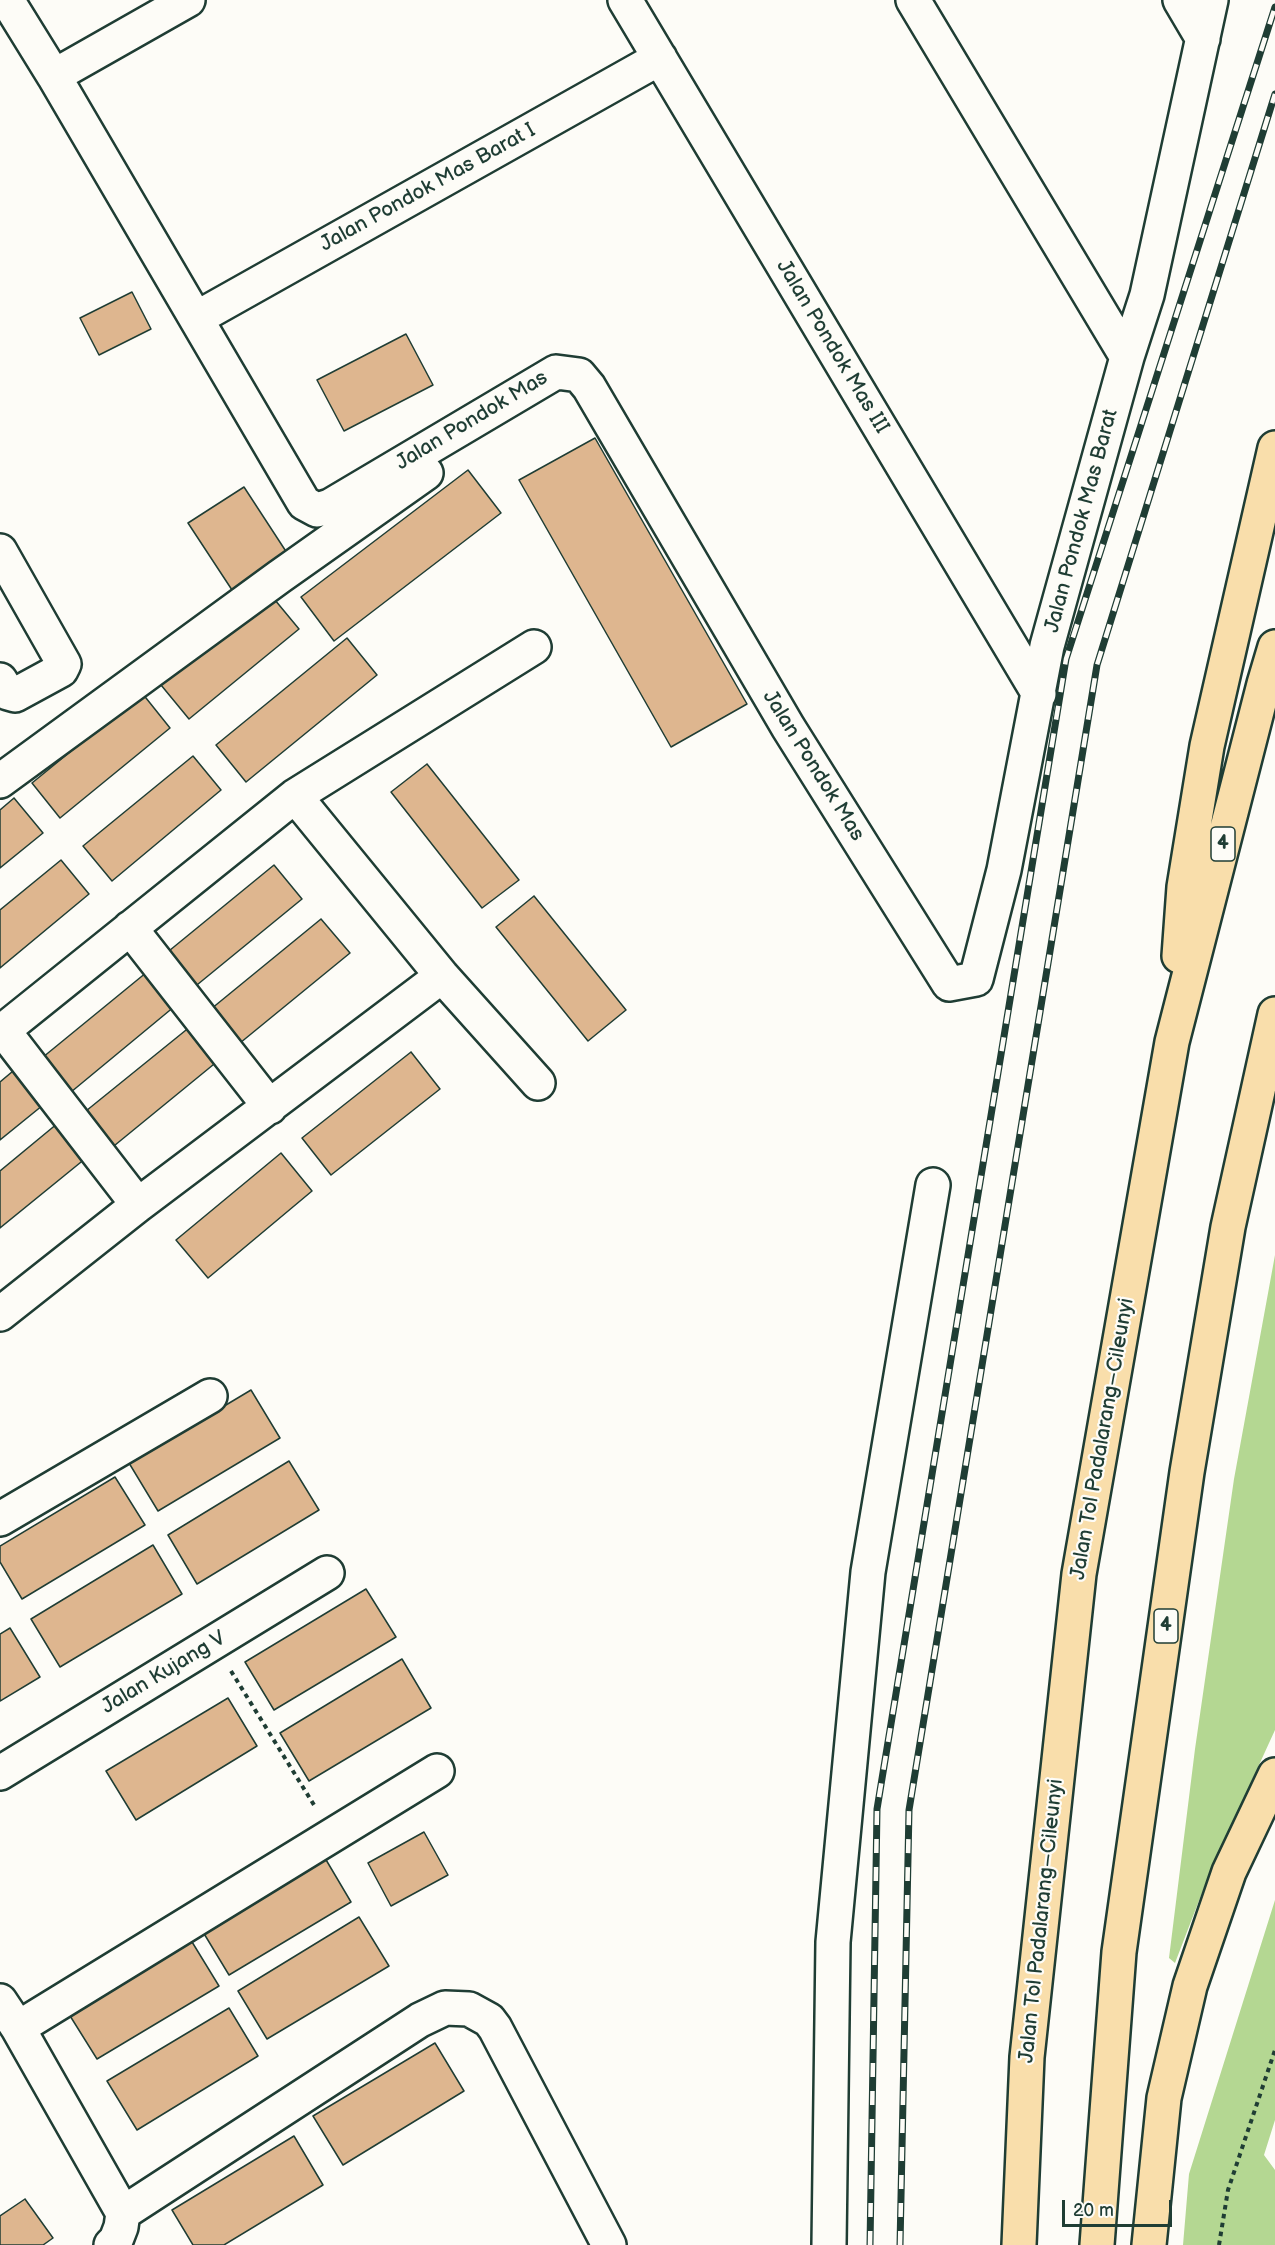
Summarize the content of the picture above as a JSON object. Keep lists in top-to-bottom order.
{
  "streets": {
    "highway": ["4", "Jalan Tol Padalarang–Cileunyi"],
    "street": [
      "Jalan Pondok Mas Barat I",
      "Jalan Pondok Mas III",
      "Jalan Pondok Mas",
      "Jalan Pondok Mas Barat",
      "Jalan Kujang V"
    ]
  },
  "crossings": [
    ["Jalan Pondok Mas Barat I", "Jalan Pondok Mas III"],
    ["Jalan Pondok Mas Barat I", "Jalan Pondok Mas"],
    ["Jalan Pondok Mas III", "Jalan Pondok Mas Barat"],
    ["Jalan Pondok Mas", "Jalan Pondok Mas Barat"]
  ],
  "scale_bar": "20 m"
}
